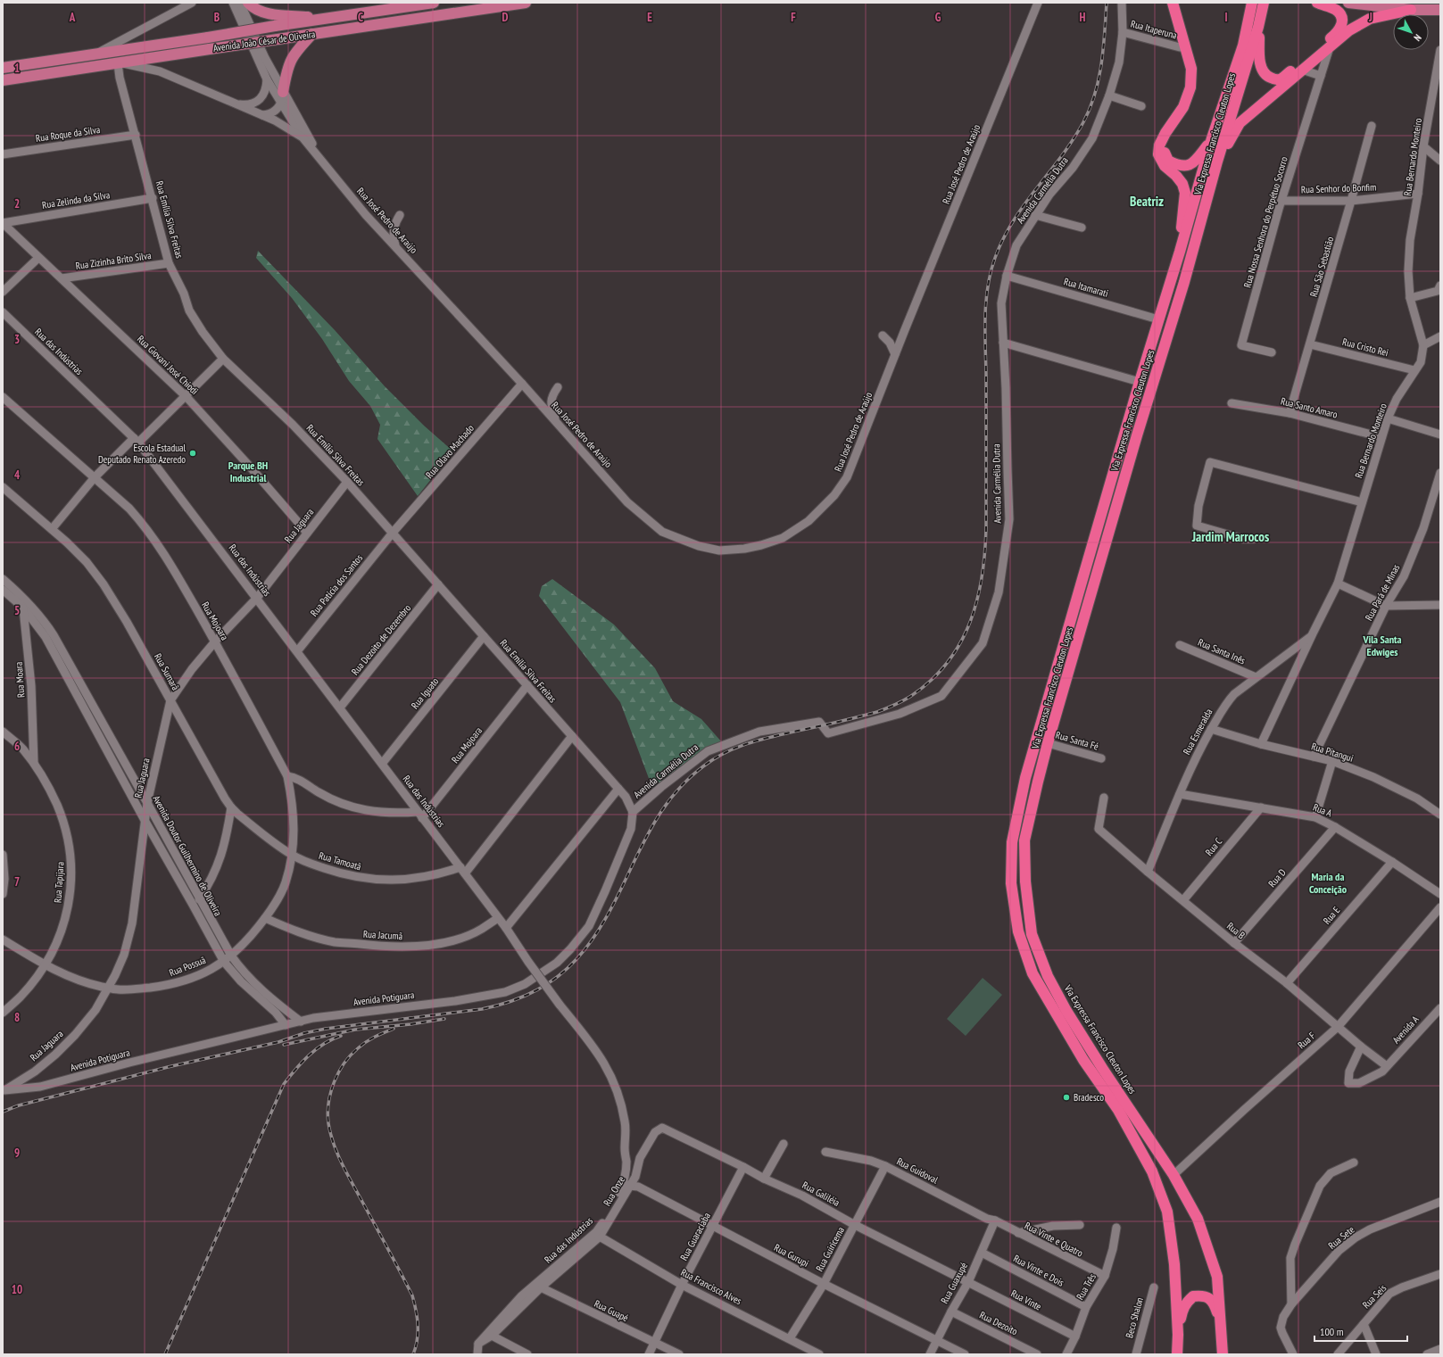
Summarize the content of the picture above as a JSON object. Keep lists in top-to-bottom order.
{
  "streets": {
    "highway": ["Via Expressa Francisco Cleuton Lopes"],
    "main road": ["Avenida João César de Oliveira"],
    "street": [
      "Rua Itaperuna",
      "Rua Roque da Silva",
      "Rua Bernardo Monteiro",
      "Rua José Pedro de Araújo",
      "Rua Senhor do Bonfim",
      "Avenida Carmélia Dutra",
      "Rua Zelinda da Silva",
      "Rua Emília Silva Freitas",
      "Rua Nossa Senhora do Perpétuo Socorro",
      "Rua Zizinha Brito Silva",
      "Rua São Sebastião",
      "Rua Itamarati",
      "Rua Cristo Rei",
      "Rua das Indústrias",
      "Rua Giovani José Chiodi",
      "Rua Santo Amaro",
      "Rua Olavo Machado",
      "Rua Jaguara",
      "Rua Patícia dos Santos",
      "Rua Pará de Minas",
      "Rua Mojoara",
      "Rua Dezoito de Dezembro",
      "Rua Santa Inês",
      "Rua Sumarã",
      "Rua Moara",
      "Rua Iguato",
      "Rua Esmeralda",
      "Rua Santa Fé",
      "Rua Pitangui",
      "Rua A",
      "Rua C",
      "Avenida Doutor Guilhermino de Oliveira",
      "Rua Tamoatã",
      "Rua D",
      "Rua Tapijara",
      "Rua E",
      "Rua B",
      "Rua Jacumã",
      "Rua Possuã",
      "Avenida Potiguara",
      "Avenida A",
      "Rua F",
      "Rua Guidoval",
      "Rua Onze",
      "Rua Galiléia",
      "Rua Guaraciaba",
      "Rua Sete",
      "Rua Vinte e Quatro",
      "Rua Guiricema",
      "Rua Gurupi",
      "Rua Vinte e Dois",
      "Rua Guaxupé",
      "Rua Francisco Alves",
      "Rua Três",
      "Rua Seis",
      "Rua Vinte",
      "Rua Guapé",
      "Beco Shalon",
      "Rua Dezoito"
    ]
  },
  "crossings": [
    ["Rua Itaperuna", "Avenida Carmélia Dutra"],
    ["Avenida João César de Oliveira", "Rua José Pedro de Araújo"],
    ["Avenida João César de Oliveira", "Rua Emília Silva Freitas"],
    ["Rua Roque da Silva", "Rua Emília Silva Freitas"],
    ["Via Expressa Francisco Cleuton Lopes", "Rua Itamarati"],
    ["Via Expressa Francisco Cleuton Lopes", "Rua Santa Fé"],
    ["Via Expressa Francisco Cleuton Lopes", "Rua F"],
    ["Rua Bernardo Monteiro", "Rua Senhor do Bonfim"],
    ["Rua Bernardo Monteiro", "Rua Cristo Rei"],
    ["Rua Bernardo Monteiro", "Rua Santo Amaro"],
    ["Rua Bernardo Monteiro", "Rua Esmeralda"],
    ["Rua Bernardo Monteiro", "Rua Pitangui"],
    ["Rua José Pedro de Araújo", "Rua Emília Silva Freitas"],
    ["Rua José Pedro de Araújo", "Rua Olavo Machado"],
    ["Rua Senhor do Bonfim", "Rua Nossa Senhora do Perpétuo Socorro"],
    ["Rua Senhor do Bonfim", "Rua São Sebastião"],
    ["Avenida Carmélia Dutra", "Rua Emília Silva Freitas"],
    ["Avenida Carmélia Dutra", "Rua Itamarati"],
    ["Avenida Carmélia Dutra", "Avenida Potiguara"],
    ["Rua Zelinda da Silva", "Rua Emília Silva Freitas"],
    ["Rua Zelinda da Silva", "Rua Giovani José Chiodi"],
    ["Rua Emília Silva Freitas", "Rua Zizinha Brito Silva"],
    ["Rua Emília Silva Freitas", "Rua Olavo Machado"],
    ["Rua Emília Silva Freitas", "Rua Jaguara"],
    ["Rua Emília Silva Freitas", "Rua Patícia dos Santos"],
    ["Rua Emília Silva Freitas", "Rua Mojoara"],
    ["Rua Emília Silva Freitas", "Rua Dezoito de Dezembro"],
    ["Rua Emília Silva Freitas", "Rua Iguato"],
    ["Rua Emília Silva Freitas", "Avenida Potiguara"],
    ["Rua Zizinha Brito Silva", "Rua Giovani José Chiodi"],
    ["Rua São Sebastião", "Rua Cristo Rei"],
    ["Rua São Sebastião", "Rua Santo Amaro"],
    ["Rua das Indústrias", "Rua Jaguara"],
    ["Rua das Indústrias", "Rua Patícia dos Santos"],
    ["Rua das Indústrias", "Rua Mojoara"],
    ["Rua das Indústrias", "Rua Dezoito de Dezembro"],
    ["Rua das Indústrias", "Rua Iguato"],
    ["Rua das Indústrias", "Rua Tamoatã"],
    ["Rua das Indústrias", "Rua Jacumã"],
    ["Rua das Indústrias", "Rua Onze"],
    ["Rua das Indústrias", "Rua Gurupi"],
    ["Rua das Indústrias", "Rua Francisco Alves"],
    ["Rua das Indústrias", "Rua Guapé"],
    ["Rua Giovani José Chiodi", "Rua Jaguara"],
    ["Rua Olavo Machado", "Rua Patícia dos Santos"],
    ["Rua Jaguara", "Rua Mojoara"],
    ["Rua Jaguara", "Rua Sumarã"],
    ["Rua Jaguara", "Avenida Doutor Guilhermino de Oliveira"],
    ["Rua Jaguara", "Rua Possuã"],
    ["Rua Jaguara", "Avenida Potiguara"],
    ["Rua Pará de Minas", "Rua Pitangui"],
    ["Rua Mojoara", "Rua Possuã"],
    ["Rua Santa Inês", "Rua Esmeralda"],
    ["Rua Sumarã", "Rua Tamoatã"],
    ["Rua Moara", "Avenida Doutor Guilhermino de Oliveira"],
    ["Rua Moara", "Rua Tapijara"],
    ["Rua Esmeralda", "Rua Pitangui"],
    ["Rua Esmeralda", "Rua A"],
    ["Rua Esmeralda", "Rua B"],
    ["Rua A", "Rua C"],
    ["Rua A", "Rua D"],
    ["Rua A", "Rua E"],
    ["Rua C", "Rua B"],
    ["Avenida Doutor Guilhermino de Oliveira", "Rua Possuã"],
    ["Avenida Doutor Guilhermino de Oliveira", "Avenida Potiguara"],
    ["Rua Tamoatã", "Rua Possuã"],
    ["Rua D", "Rua B"],
    ["Rua Tapijara", "Rua Possuã"],
    ["Rua E", "Rua B"],
    ["Rua B", "Avenida A"],
    ["Rua B", "Rua F"],
    ["Rua Jacumã", "Rua Possuã"],
    ["Rua Guidoval", "Rua Vinte e Quatro"],
    ["Rua Guidoval", "Rua Guiricema"],
    ["Rua Guidoval", "Rua Guaxupé"],
    ["Rua Onze", "Rua Galiléia"],
    ["Rua Onze", "Rua Gurupi"],
    ["Rua Galiléia", "Rua Guaraciaba"],
    ["Rua Galiléia", "Rua Guiricema"],
    ["Rua Galiléia", "Rua Guaxupé"],
    ["Rua Galiléia", "Rua Vinte"],
    ["Rua Guaraciaba", "Rua Gurupi"],
    ["Rua Guaraciaba", "Rua Francisco Alves"],
    ["Rua Guaraciaba", "Rua Guapé"],
    ["Rua Vinte e Quatro", "Rua Guaxupé"],
    ["Rua Vinte e Quatro", "Rua Três"],
    ["Rua Guiricema", "Rua Gurupi"],
    ["Rua Guiricema", "Rua Francisco Alves"],
    ["Rua Gurupi", "Rua Guaxupé"],
    ["Rua Vinte e Dois", "Rua Guaxupé"],
    ["Rua Vinte e Dois", "Rua Três"],
    ["Rua Guaxupé", "Rua Vinte"],
    ["Rua Guaxupé", "Rua Dezoito"],
    ["Rua Três", "Rua Vinte"]
  ],
  "districts": [
    "Beatriz",
    "Parque BH Industrial",
    "Jardim Marrocos",
    "Vila Santa Edwiges",
    "Maria da Conceição"
  ],
  "places": ["Escola Estadual Deputado Renato Azeredo", "Bradesco"],
  "scale_bar": "100 m",
  "north": "bottom right",
  "grid": {
    "columns": [
      "A",
      "B",
      "C",
      "D",
      "E",
      "F",
      "G",
      "H",
      "I",
      "J"
    ],
    "rows": [
      "1",
      "2",
      "3",
      "4",
      "5",
      "6",
      "7",
      "8",
      "9",
      "10"
    ]
  }
}
